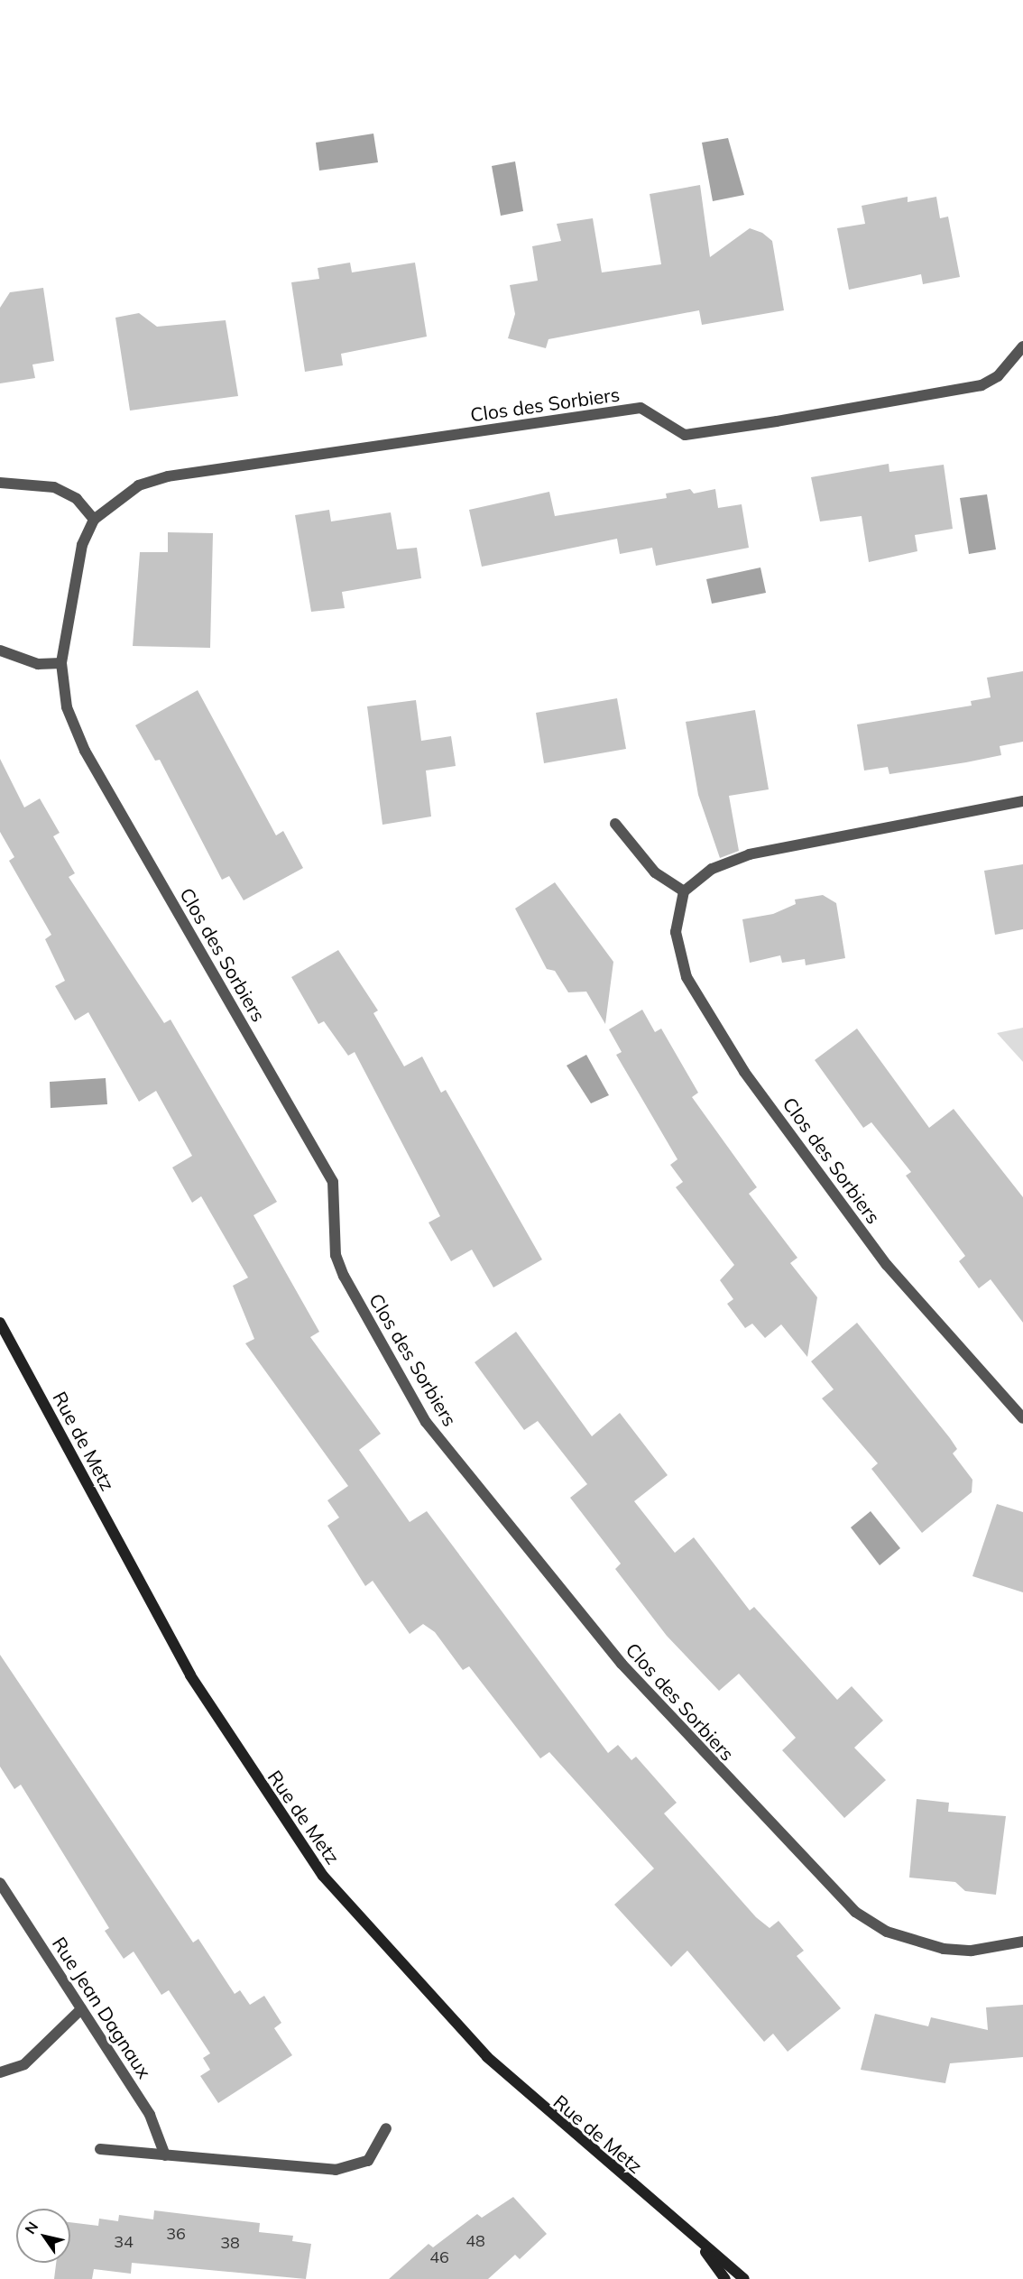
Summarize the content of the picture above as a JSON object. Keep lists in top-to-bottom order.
{
  "streets": {
    "main road": ["Rue de Metz"],
    "street": ["Clos des Sorbiers", "Rue Jean Dagnaux"]
  },
  "house_numbers": [
    "36",
    "48",
    "34",
    "38",
    "46"
  ],
  "north": "top left"
}
